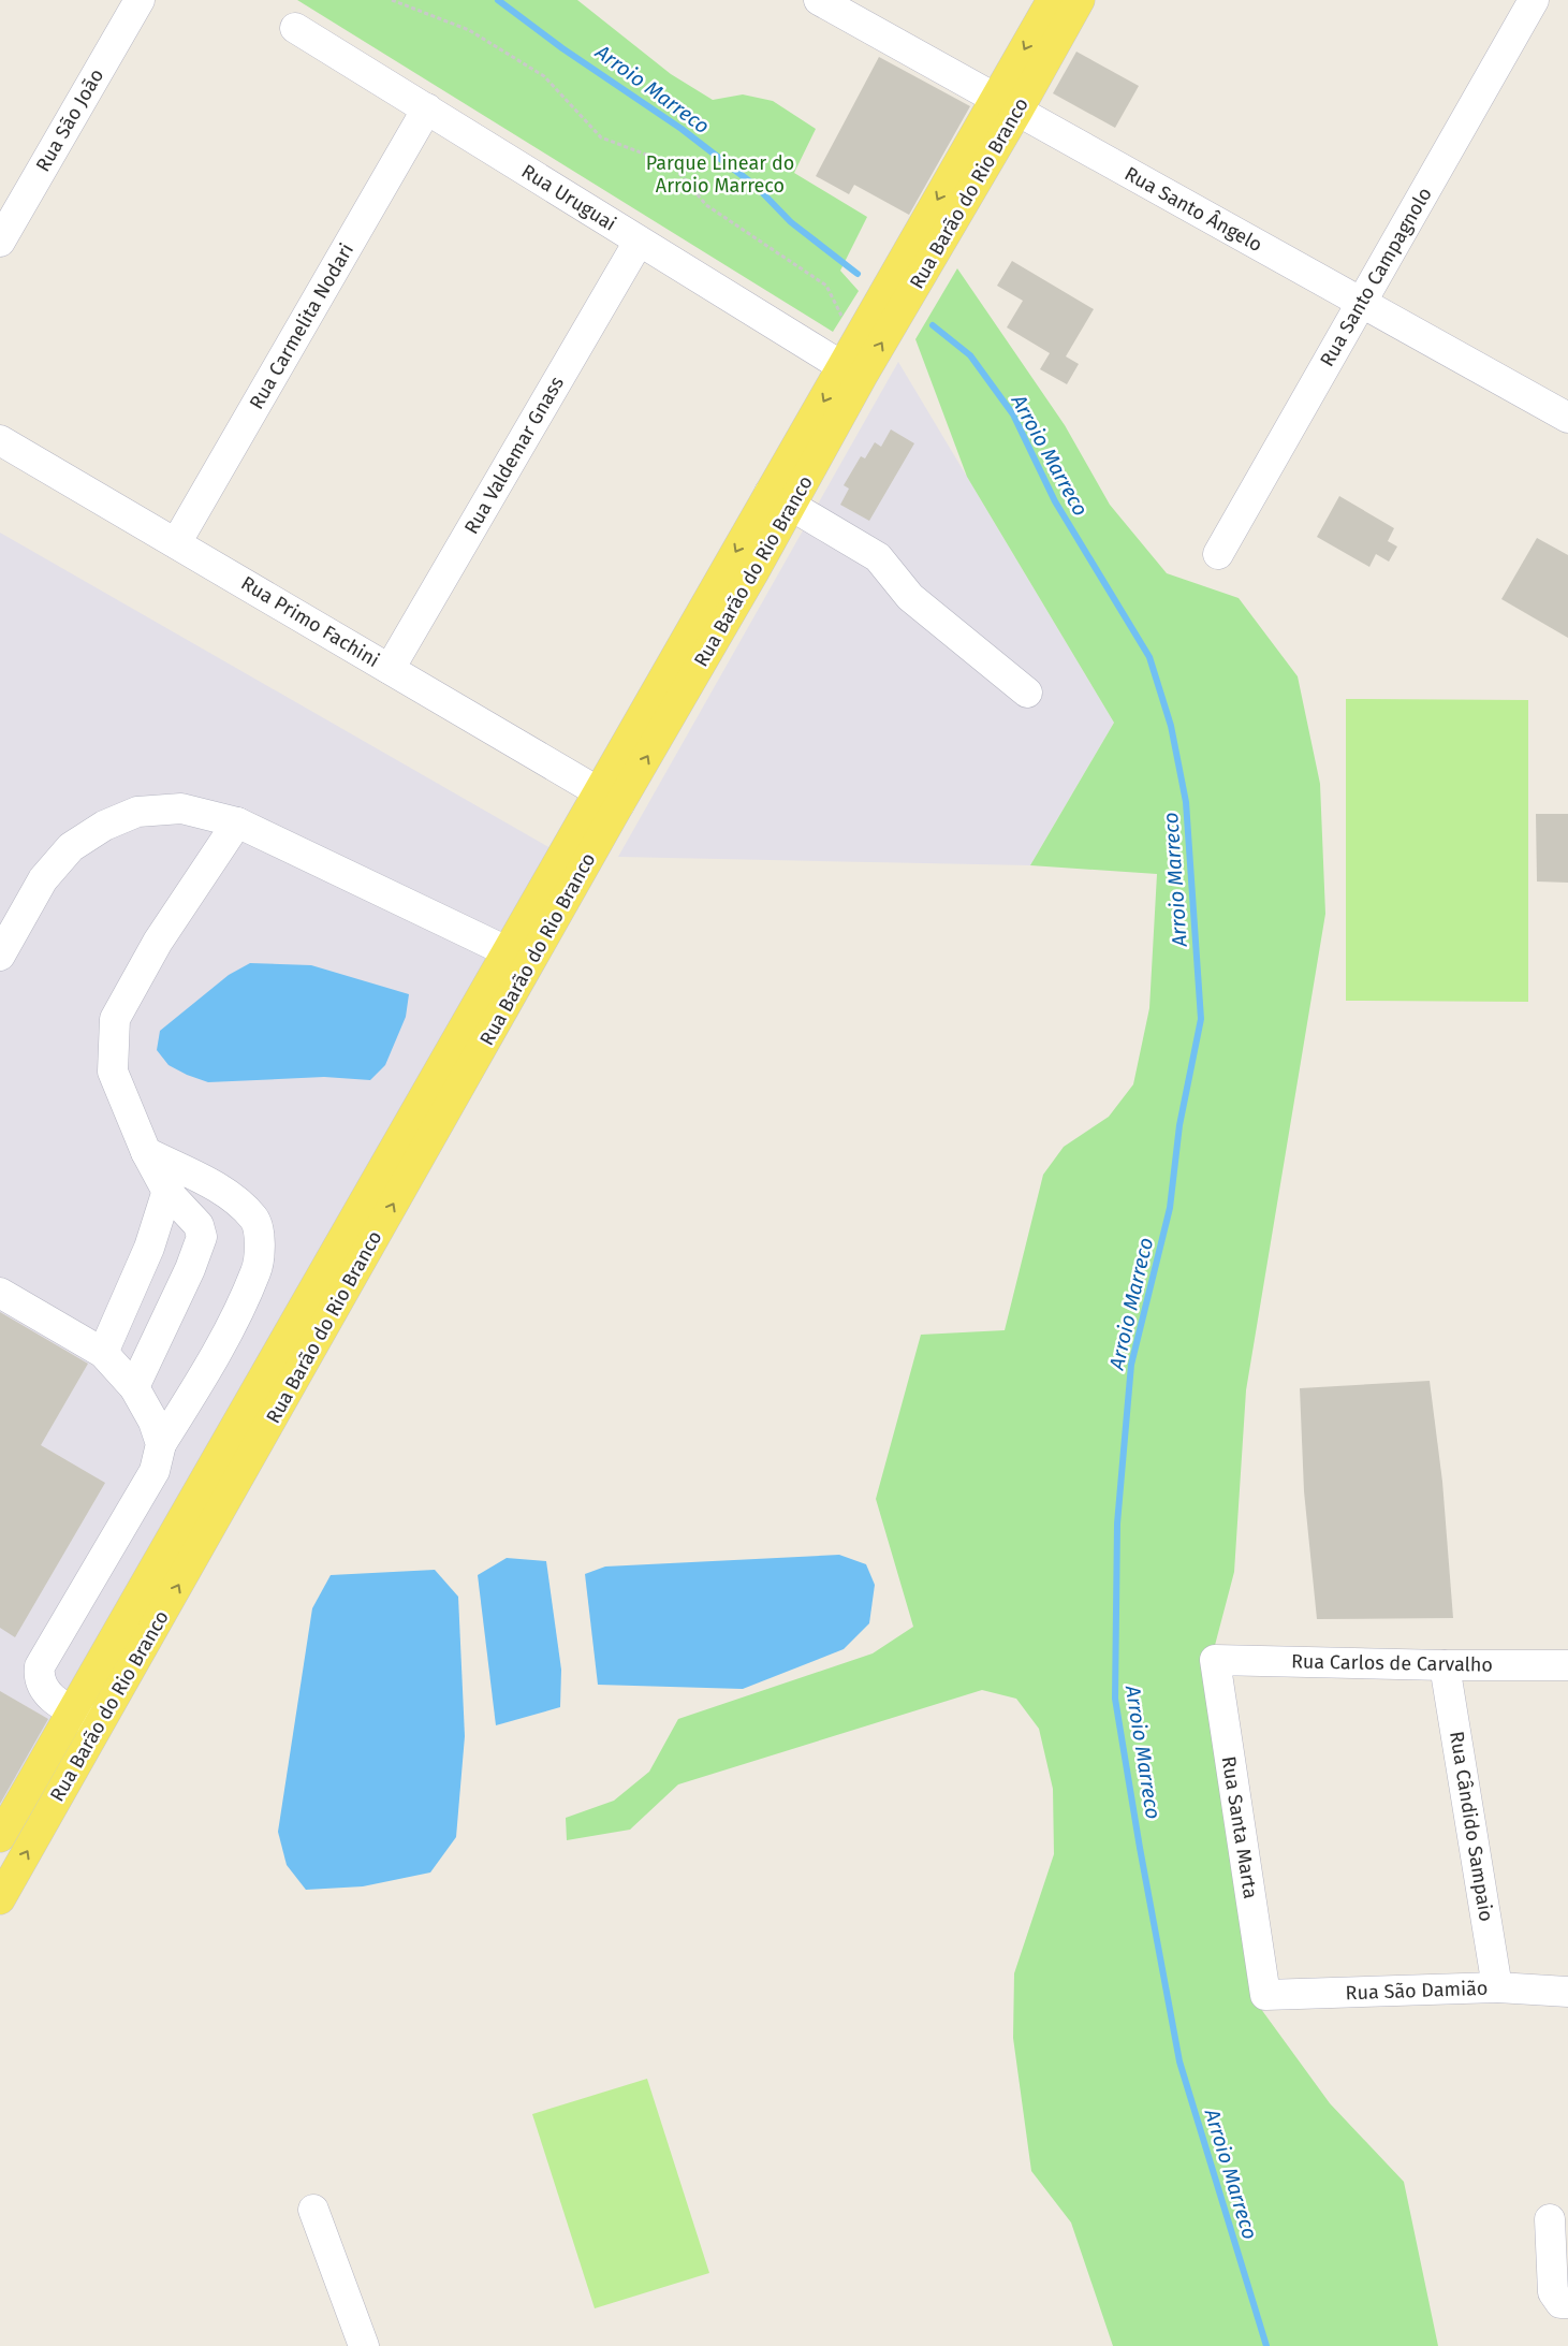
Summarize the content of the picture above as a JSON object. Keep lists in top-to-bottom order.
{
  "streets": {
    "main road": ["Rua Barão do Rio Branco"],
    "street": [
      "Rua São João",
      "Rua Uruguai",
      "Rua Santo Ângelo",
      "Rua Santo Campagnolo",
      "Rua Carmelita Nodari",
      "Rua Valdemar Gnass",
      "Rua Primo Fachini",
      "Rua Carlos de Carvalho",
      "Rua Cândido Sampaio",
      "Rua Santa Marta",
      "Rua São Damião"
    ]
  },
  "crossings": [
    ["Rua Barão do Rio Branco", "Rua Uruguai"],
    ["Rua Barão do Rio Branco", "Rua Santo Ângelo"],
    ["Rua Barão do Rio Branco", "Rua Primo Fachini"],
    ["Rua Uruguai", "Rua Carmelita Nodari"],
    ["Rua Uruguai", "Rua Valdemar Gnass"],
    ["Rua Santo Ângelo", "Rua Santo Campagnolo"],
    ["Rua Carmelita Nodari", "Rua Primo Fachini"],
    ["Rua Valdemar Gnass", "Rua Primo Fachini"],
    ["Rua Carlos de Carvalho", "Rua Cândido Sampaio"],
    ["Rua Carlos de Carvalho", "Rua Santa Marta"],
    ["Rua Cândido Sampaio", "Rua São Damião"],
    ["Rua Santa Marta", "Rua São Damião"]
  ],
  "water": ["Arroio Marreco"],
  "parks": ["Parque Linear do Arroio Marreco"]
}
